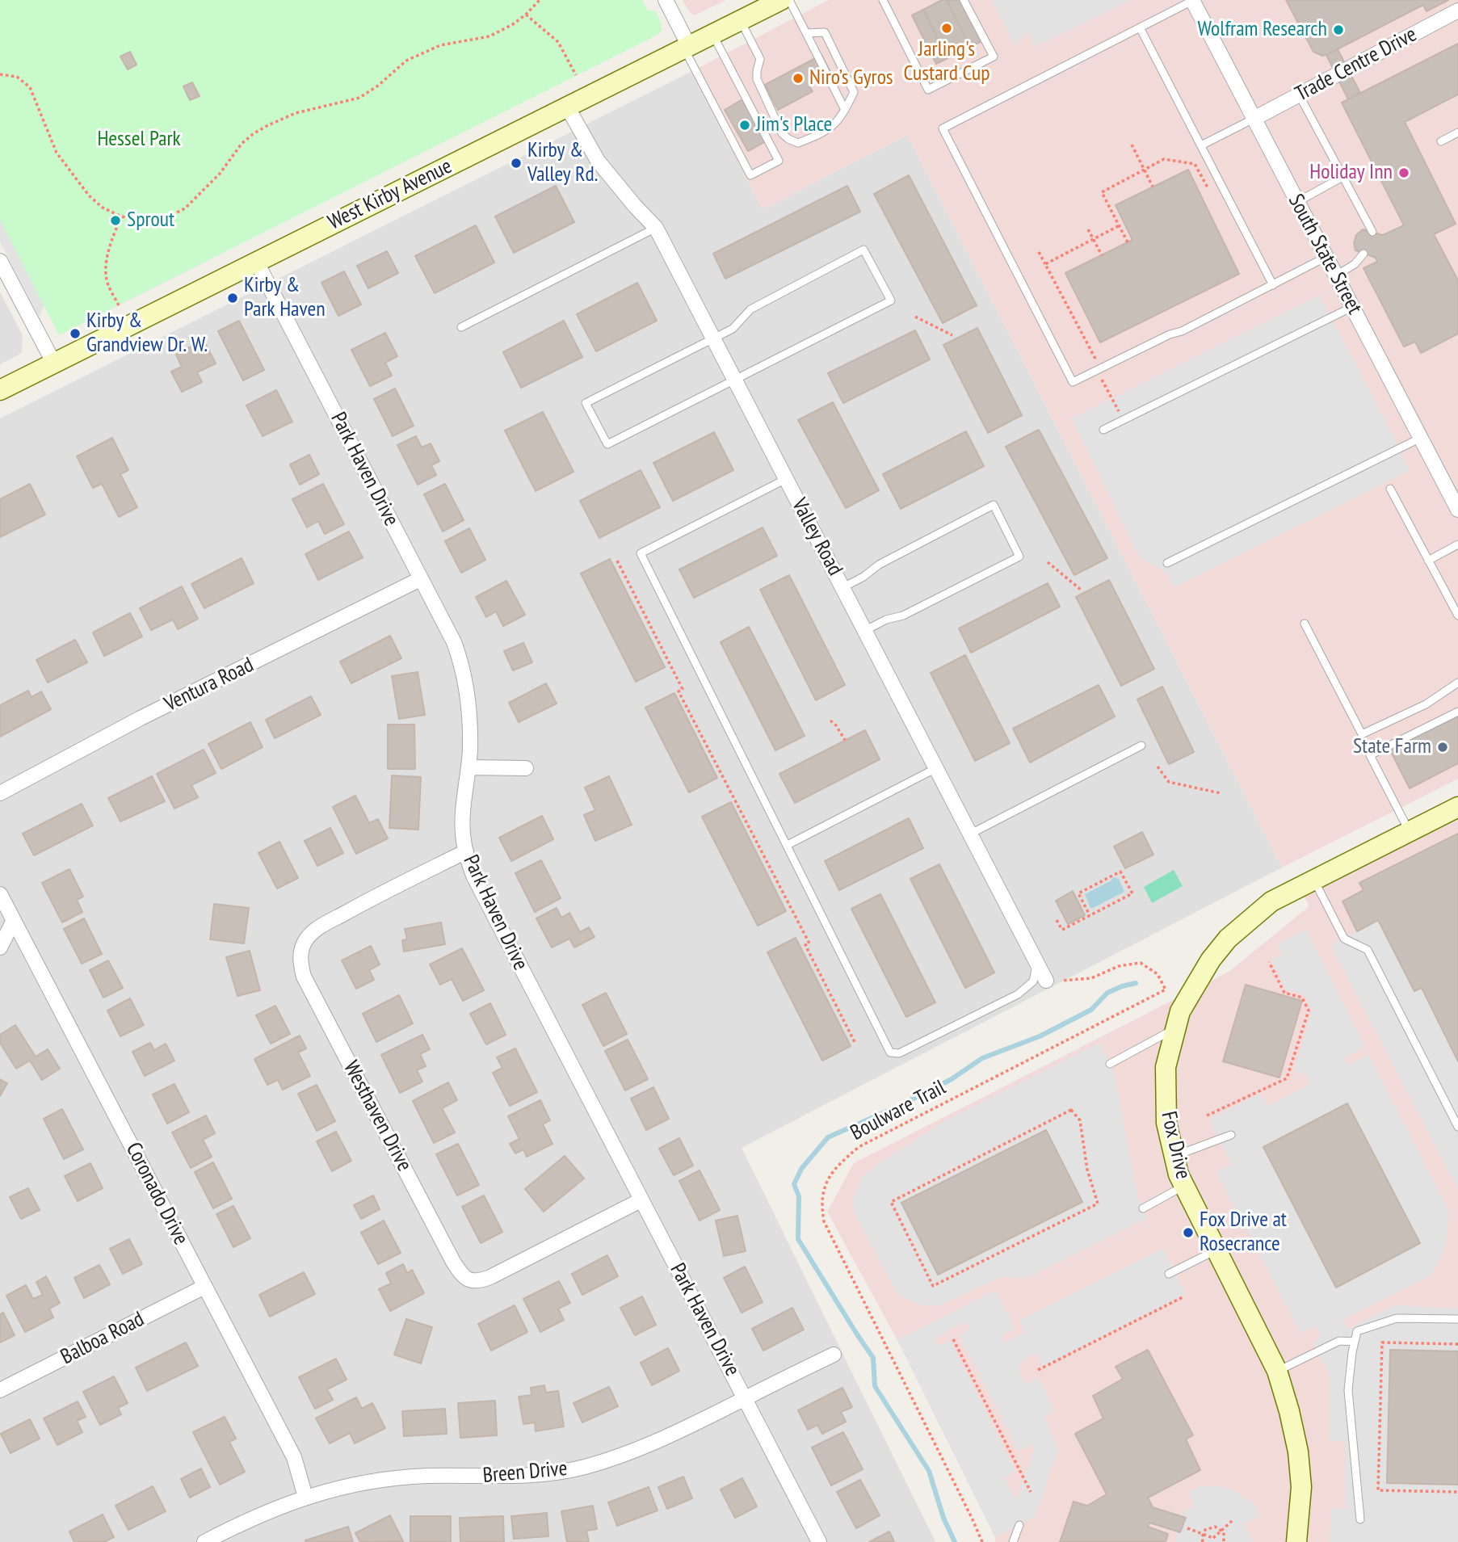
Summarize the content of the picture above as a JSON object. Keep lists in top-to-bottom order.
{
  "streets": {
    "street": [
      "Trade Centre Drive",
      "West Kirby Avenue",
      "South State Street",
      "Park Haven Drive",
      "Valley Road",
      "Ventura Road",
      "Westhaven Drive",
      "Fox Drive",
      "Coronado Drive",
      "Balboa Road",
      "Breen Drive"
    ],
    "path": ["Boulware Trail"]
  },
  "crossings": [
    ["Trade Centre Drive", "South State Street"],
    ["West Kirby Avenue", "Park Haven Drive"],
    ["West Kirby Avenue", "Valley Road"],
    ["Park Haven Drive", "Ventura Road"],
    ["Park Haven Drive", "Westhaven Drive"],
    ["Park Haven Drive", "Breen Drive"],
    ["Valley Road", "Boulware Trail"],
    ["Coronado Drive", "Balboa Road"],
    ["Coronado Drive", "Breen Drive"]
  ],
  "parks": ["Hessel Park"],
  "places": [
    "Jarling's Custard Cup",
    "Wolfram Research",
    "Niro’s Gyros",
    "Jim's Place",
    "Kirby & Valley Rd.",
    "Holiday Inn",
    "Sprout",
    "Kirby & Park Haven",
    "Kirby & Grandview Dr. W.",
    "State Farm",
    "Fox Drive at Rosecrance"
  ]
}
